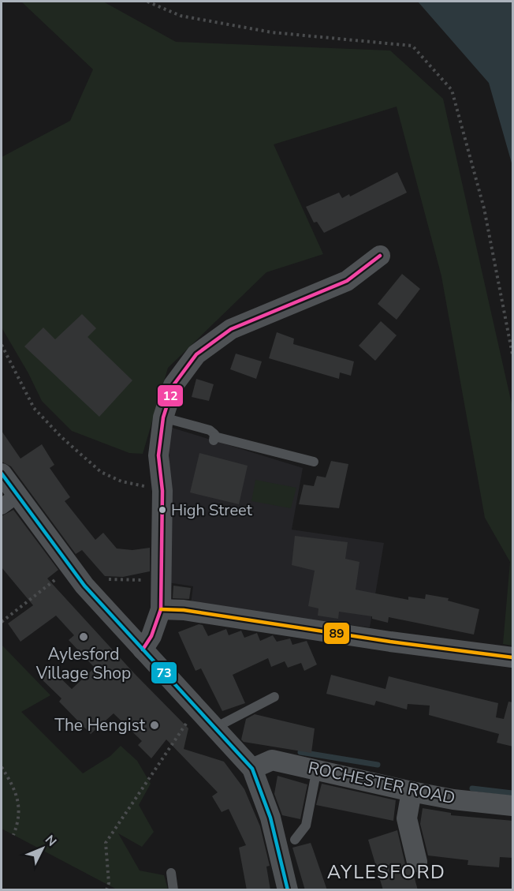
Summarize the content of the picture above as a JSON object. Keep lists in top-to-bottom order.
{
  "streets": {
    "street": ["ROCHESTER ROAD"]
  },
  "districts": ["AYLESFORD"],
  "places": ["High Street", "Aylesford Village Shop", "The Hengist"],
  "lines": ["transit line 12", "transit line 73", "transit line 89"],
  "north": "top right"
}
